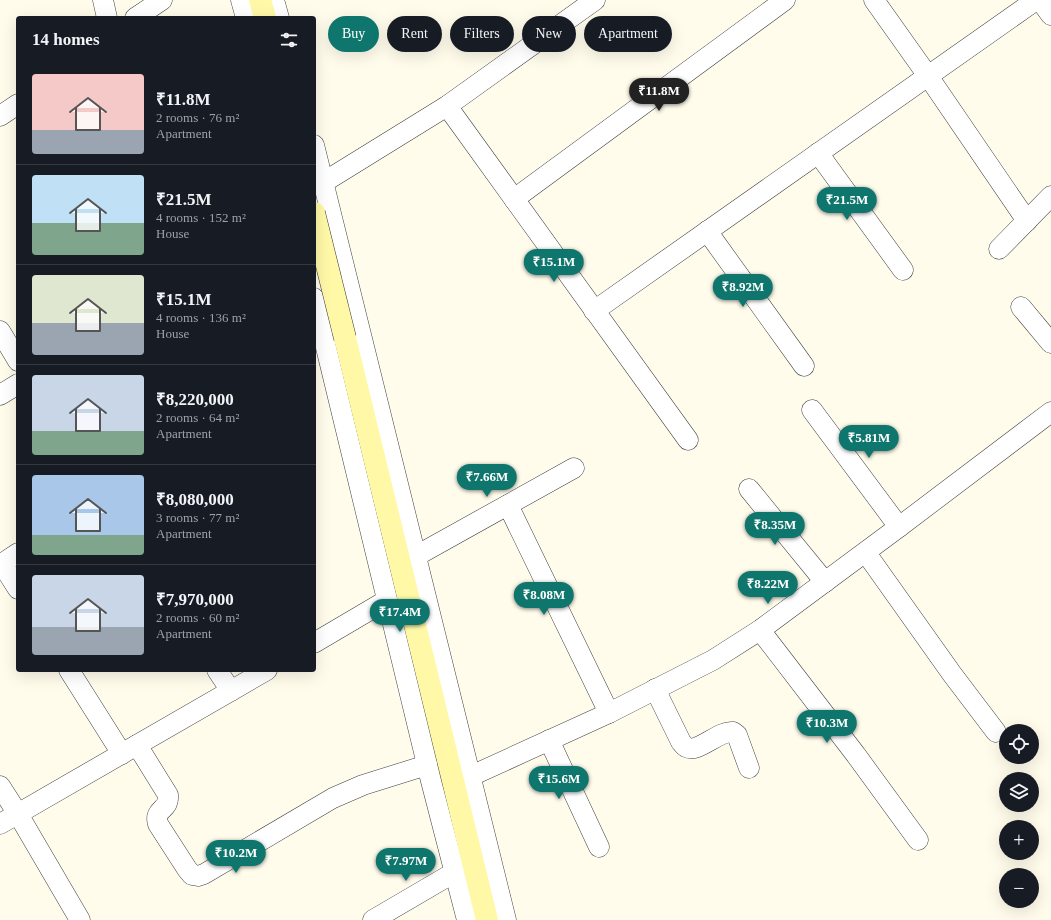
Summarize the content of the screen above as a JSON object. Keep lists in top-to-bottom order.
{
  "page": {
    "chip": [
      "Buy",
      "Rent",
      "Filters",
      "New",
      "Apartment"
    ],
    "heading": "14 homes",
    "list": [
      {
        "name": "₹11.8M",
        "note": "2 rooms · 76 m² · Apartment"
      },
      {
        "name": "₹21.5M",
        "note": "4 rooms · 152 m² · House"
      },
      {
        "name": "₹15.1M",
        "note": "4 rooms · 136 m² · House"
      },
      {
        "name": "₹8,220,000",
        "note": "2 rooms · 64 m² · Apartment"
      },
      {
        "name": "₹8,080,000",
        "note": "3 rooms · 77 m² · Apartment"
      },
      {
        "name": "₹7,970,000",
        "note": "2 rooms · 60 m² · Apartment"
      }
    ],
    "price": [
      "₹11.8M",
      "₹21.5M",
      "₹15.1M",
      "₹8.92M",
      "₹5.81M",
      "₹7.66M",
      "₹8.35M",
      "₹8.22M",
      "₹8.08M",
      "₹17.4M",
      "₹10.3M",
      "₹15.6M",
      "₹10.2M",
      "₹7.97M"
    ],
    "map_buttons": ["+", "−"]
  }
}
